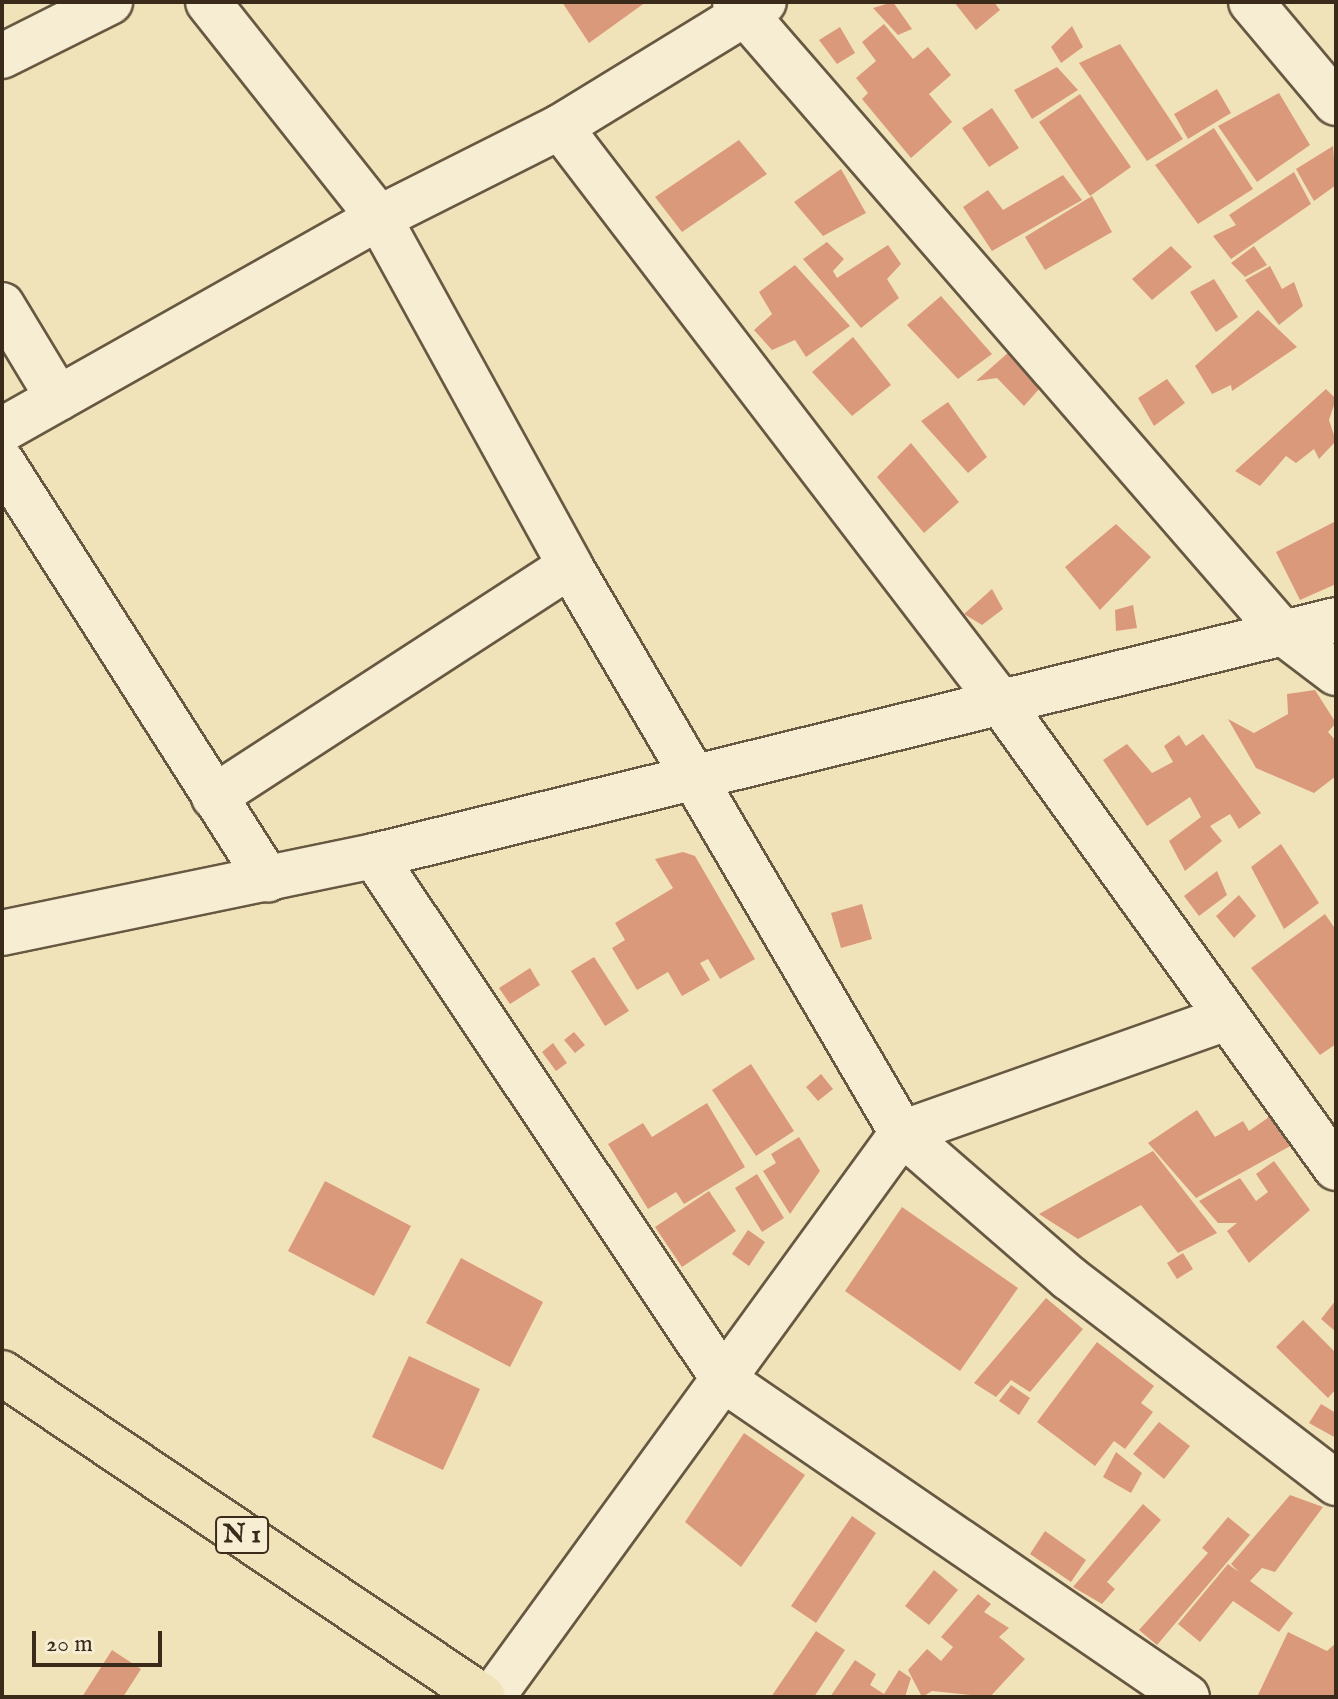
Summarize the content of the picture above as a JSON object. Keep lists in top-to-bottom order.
{
  "streets": {
    "highway": ["N 1"]
  },
  "scale_bar": "20 m"
}
